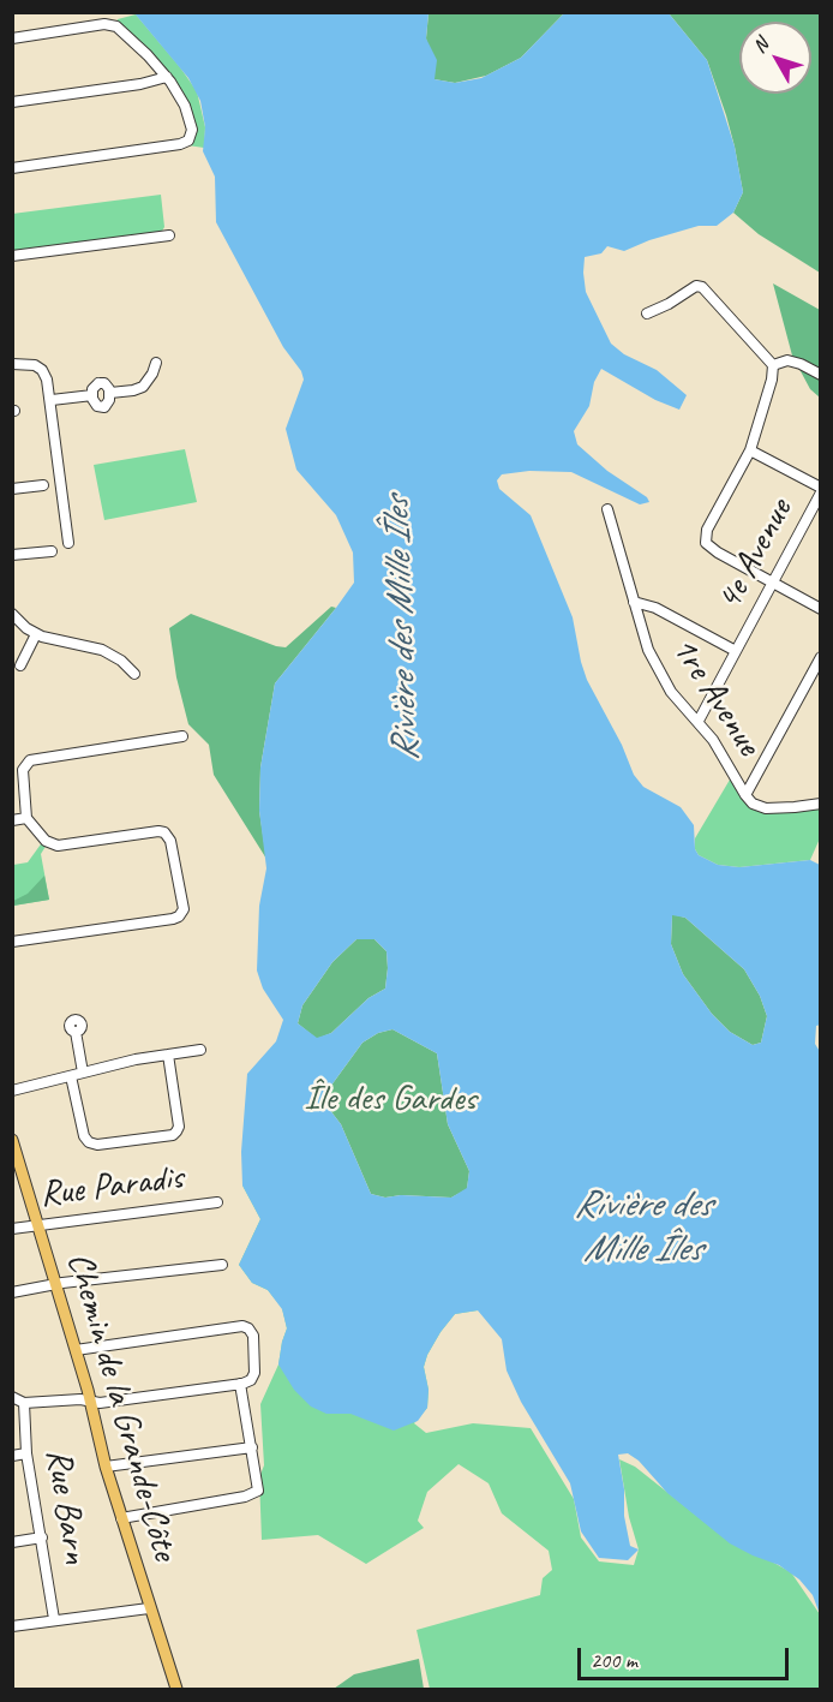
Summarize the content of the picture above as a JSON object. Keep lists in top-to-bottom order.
{
  "streets": {
    "main road": ["Chemin de la Grande-Côte"],
    "street": [
      "4e Avenue",
      "1re Avenue",
      "Rue Paradis",
      "Rue Barn"
    ]
  },
  "crossings": [
    ["4e Avenue", "1re Avenue"],
    ["Rue Paradis", "Chemin de la Grande-Côte"]
  ],
  "water": ["Rivière des Mille Îles"],
  "parks": ["Île des Gardes"],
  "scale_bar": "200 m",
  "north": "top left"
}
